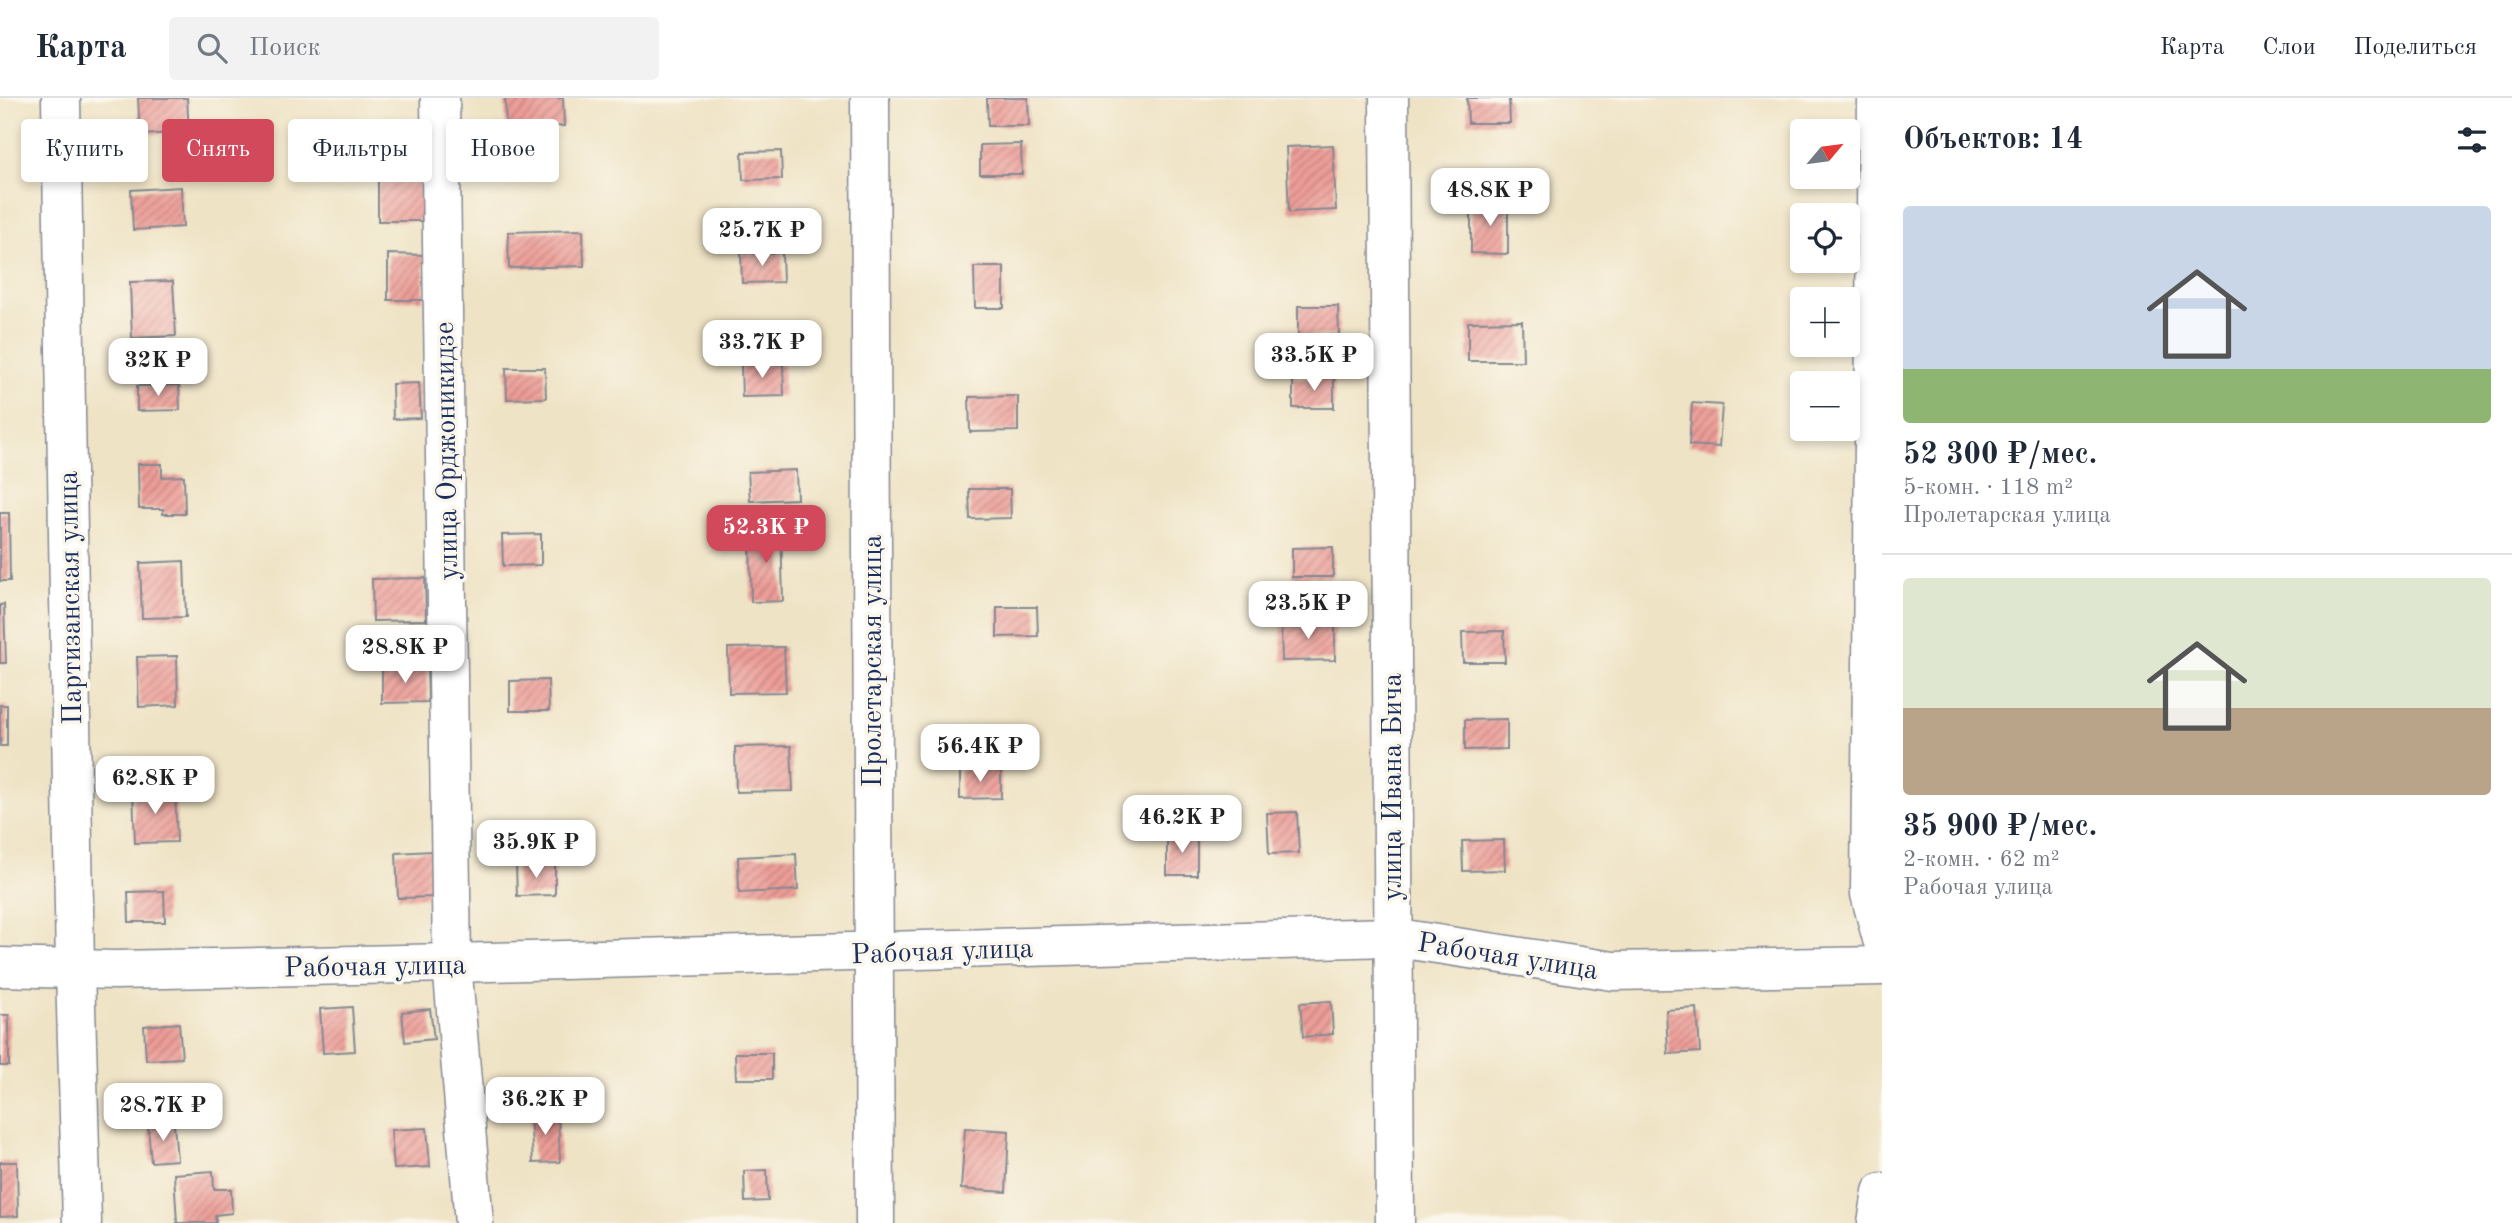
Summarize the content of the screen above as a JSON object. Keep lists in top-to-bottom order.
{
  "streets": {
    "street": [
      "улица Орджоникидзе",
      "Партизанская улица",
      "Пролетарская улица",
      "улица Ивана Бича",
      "Рабочая улица"
    ]
  },
  "crossings": [
    ["улица Орджоникидзе", "Рабочая улица"],
    ["Партизанская улица", "Рабочая улица"],
    ["Пролетарская улица", "Рабочая улица"],
    ["улица Ивана Бича", "Рабочая улица"]
  ],
  "north": "top right",
  "page": {
    "header": "Карта",
    "search": "Поиск",
    "nav": ["Карта", "Слои", "Поделиться"],
    "heading": "Объектов: 14",
    "map_buttons": ["+", "−"],
    "chip": [
      "Купить",
      "Снять",
      "Фильтры",
      "Новое"
    ],
    "price": [
      "48.8K ₽",
      "25.7K ₽",
      "33.7K ₽",
      "33.5K ₽",
      "32K ₽",
      "52.3K ₽",
      "23.5K ₽",
      "28.8K ₽",
      "56.4K ₽",
      "62.8K ₽",
      "46.2K ₽",
      "35.9K ₽",
      "36.2K ₽",
      "28.7K ₽"
    ],
    "list": [
      {
        "name": "52 300 ₽/мес.",
        "note": "5-комн. · 118 m² · Пролетарская улица"
      },
      {
        "name": "35 900 ₽/мес.",
        "note": "2-комн. · 62 m² · Рабочая улица"
      }
    ]
  }
}
